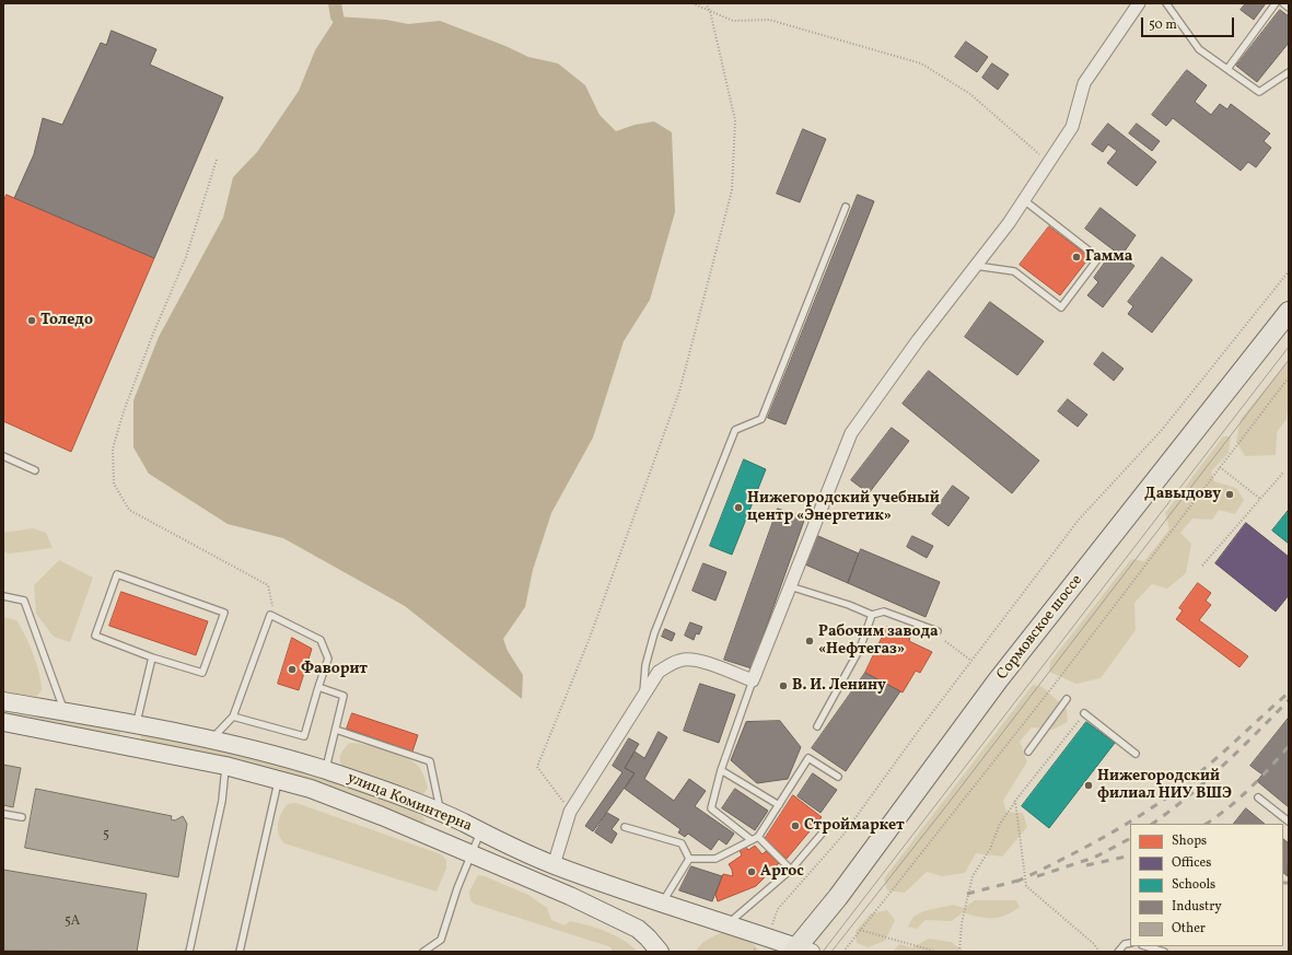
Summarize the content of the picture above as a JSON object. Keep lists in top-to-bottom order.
{
  "streets": {
    "main road": ["Сормовское шоссе", "улица Коминтерна"]
  },
  "crossings": [
    ["Сормовское шоссе", "улица Коминтерна"]
  ],
  "places": [
    "Гамма",
    "Толедо",
    "Давыдову",
    "Нижегородский учебный центр «Энергетик»",
    "Рабочим завода «Нефтегаз»",
    "Фаворит",
    "В. И. Ленину",
    "Нижегородский филиал НИУ ВШЭ",
    "Строймаркет",
    "Аргос"
  ],
  "house_numbers": ["5", "5А"],
  "legend": [
    "Shops",
    "Offices",
    "Schools",
    "Industry",
    "Other"
  ],
  "scale_bar": "50 m"
}
